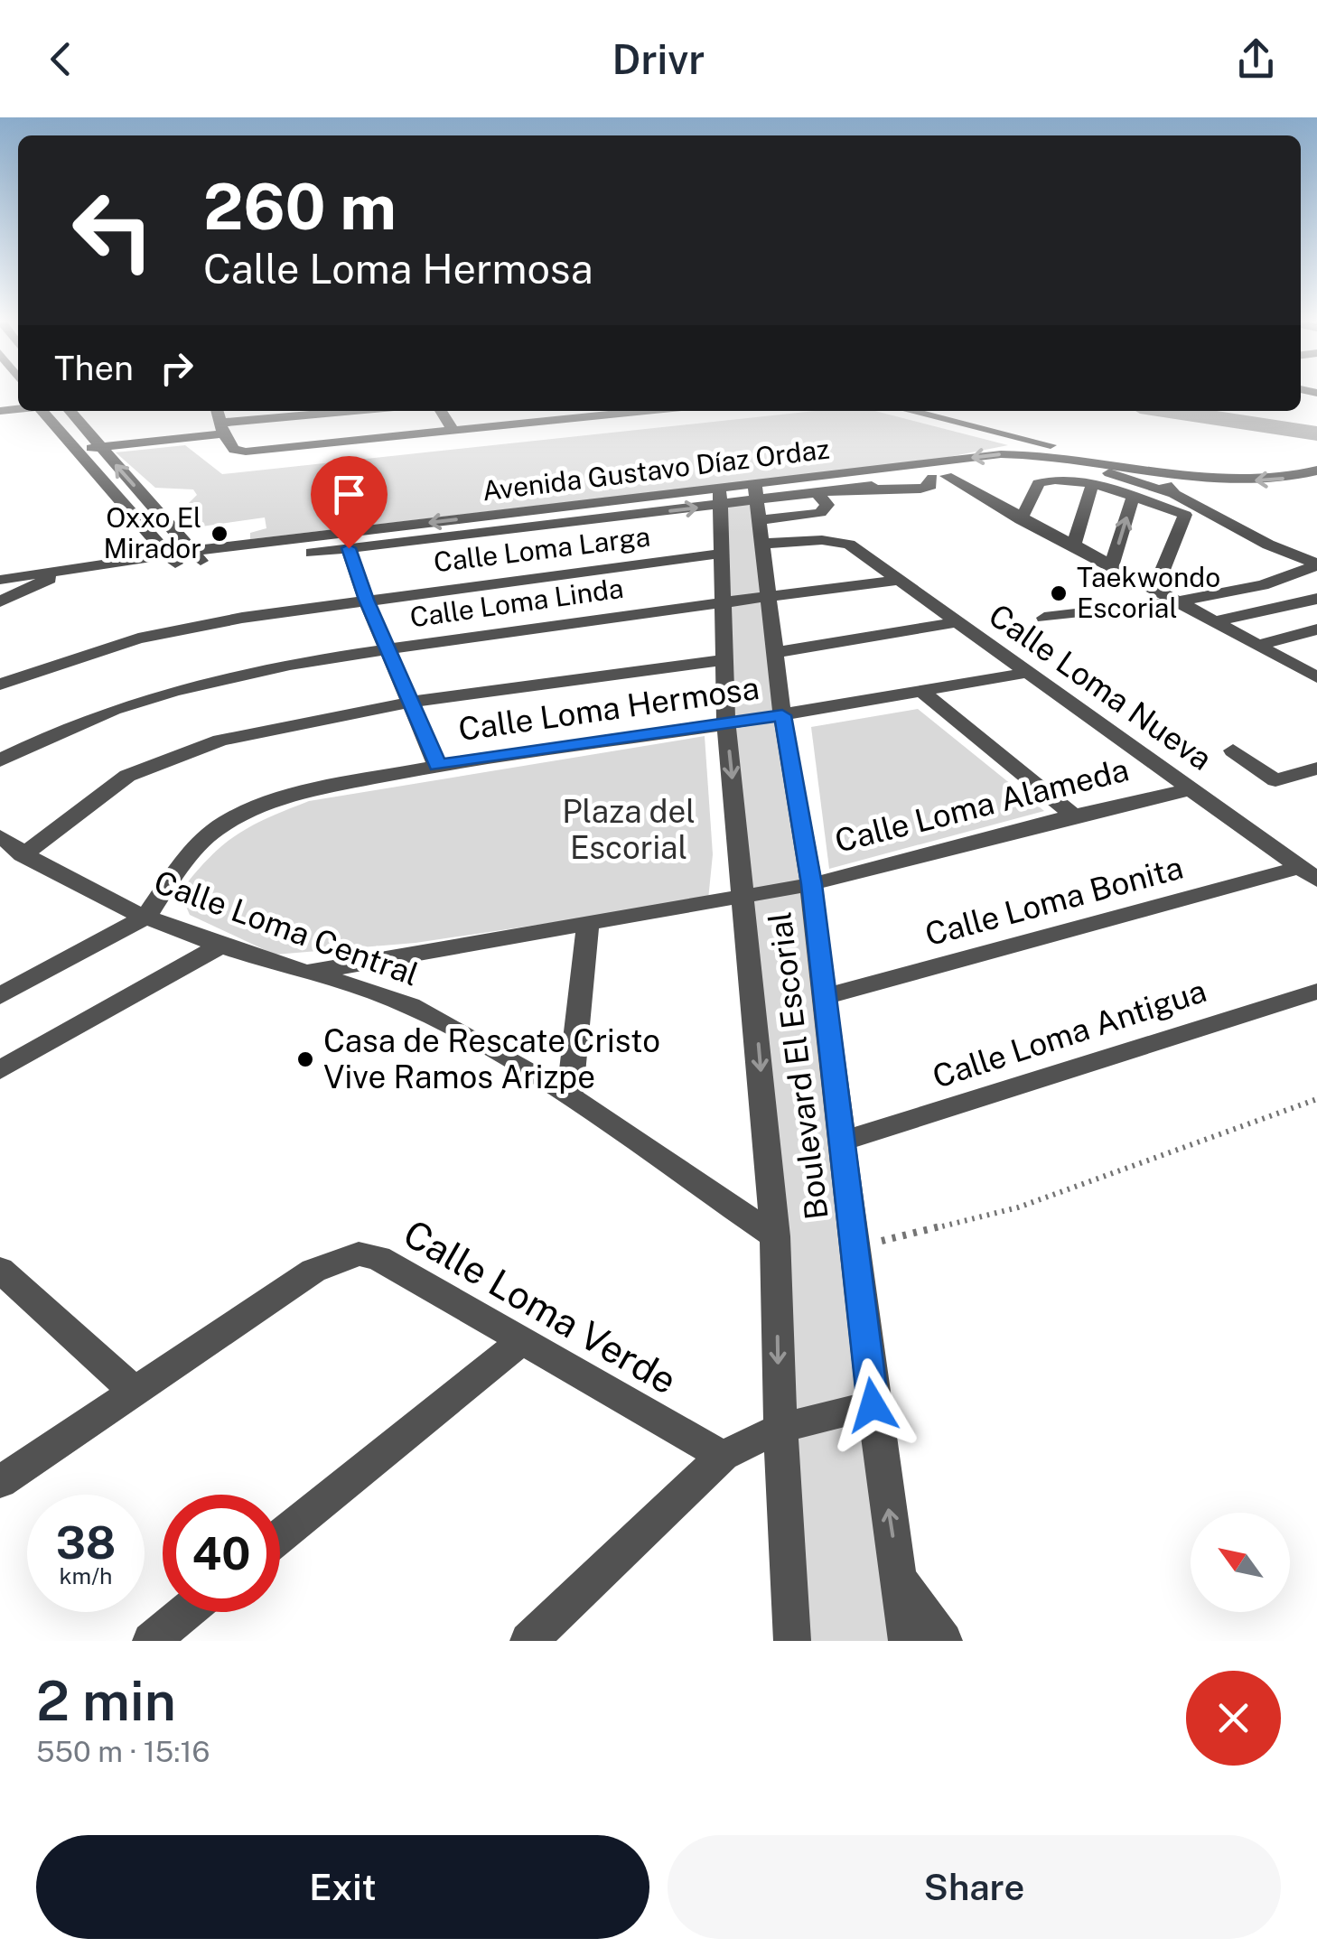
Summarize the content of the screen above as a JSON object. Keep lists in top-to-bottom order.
{
  "streets": {
    "street": [
      "Avenida Gustavo Díaz Ordaz",
      "Calle Loma Larga",
      "Calle Loma Linda",
      "Calle Loma Nueva",
      "Calle Loma Hermosa",
      "Calle Loma Alameda",
      "Calle Loma Bonita",
      "Calle Loma Central",
      "Calle Loma Antigua",
      "Boulevard El Escorial",
      "Calle Loma Verde"
    ]
  },
  "crossings": [
    ["Avenida Gustavo Díaz Ordaz", "Calle Loma Nueva"],
    ["Avenida Gustavo Díaz Ordaz", "Boulevard El Escorial"],
    ["Calle Loma Larga", "Boulevard El Escorial"],
    ["Calle Loma Linda", "Calle Loma Nueva"],
    ["Calle Loma Linda", "Boulevard El Escorial"],
    ["Calle Loma Nueva", "Calle Loma Hermosa"],
    ["Calle Loma Nueva", "Calle Loma Alameda"],
    ["Calle Loma Nueva", "Calle Loma Bonita"],
    ["Calle Loma Nueva", "Boulevard El Escorial"],
    ["Calle Loma Hermosa", "Calle Loma Central"],
    ["Calle Loma Hermosa", "Boulevard El Escorial"],
    ["Calle Loma Alameda", "Calle Loma Central"],
    ["Calle Loma Alameda", "Boulevard El Escorial"],
    ["Calle Loma Bonita", "Boulevard El Escorial"],
    ["Calle Loma Central", "Boulevard El Escorial"],
    ["Calle Loma Antigua", "Boulevard El Escorial"]
  ],
  "parks": ["Plaza del Escorial"],
  "places": ["Oxxo El Mirador", "Taekwondo Escorial", "Casa de Rescate Cristo Vive Ramos Arizpe"],
  "north": "top left",
  "page": {
    "header": "Drivr",
    "turn": ["260 m", "Calle Loma Hermosa"],
    "then": "Then",
    "speed": "38 km/h",
    "limit": "40",
    "heading": ["2 min", "550 m · 15:16"],
    "buttons": ["Exit", "Share"]
  }
}
